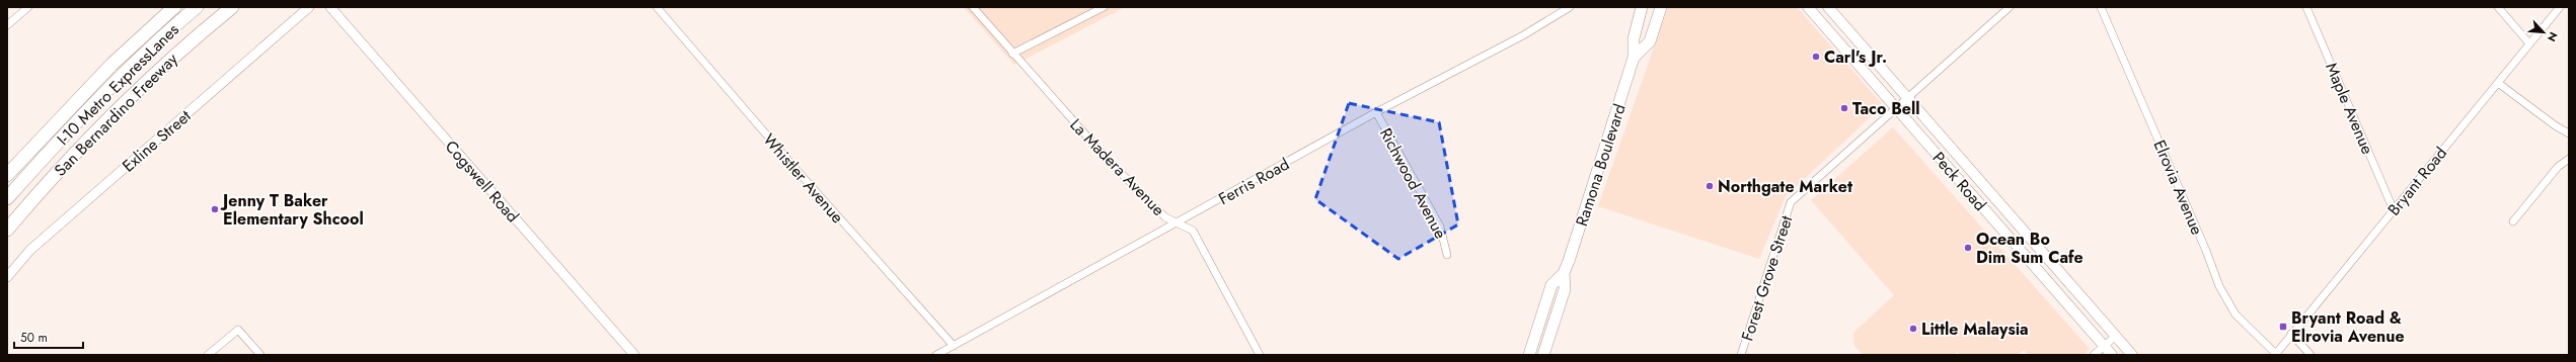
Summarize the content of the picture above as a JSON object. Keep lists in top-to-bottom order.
{
  "streets": {
    "highway": ["I-10 Metro ExpressLanes", "San Bernardino Freeway"],
    "main road": ["Ramona Boulevard", "Peck Road"],
    "street": [
      "Maple Avenue",
      "Exline Street",
      "La Madera Avenue",
      "Whistler Avenue",
      "Cogswell Road",
      "Ferris Road",
      "Bryant Road",
      "Richwood Avenue",
      "Elrovia Avenue",
      "Forest Grove Street"
    ]
  },
  "crossings": [
    ["Maple Avenue", "Bryant Road"],
    ["La Madera Avenue", "Ferris Road"],
    ["Whistler Avenue", "Ferris Road"],
    ["Ferris Road", "Richwood Avenue"],
    ["Peck Road", "Forest Grove Street"],
    ["Bryant Road", "Elrovia Avenue"]
  ],
  "places": {
    "other": [
      "Carl's Jr.",
      "Taco Bell",
      "Northgate Market",
      "Jenny T Baker Elementary Shcool",
      "Ocean Bo Dim Sum Cafe",
      "Little Malaysia"
    ],
    "transit": ["Bryant Road & Elrovia Avenue"]
  },
  "scale_bar": "50 m",
  "north": "bottom right"
}
